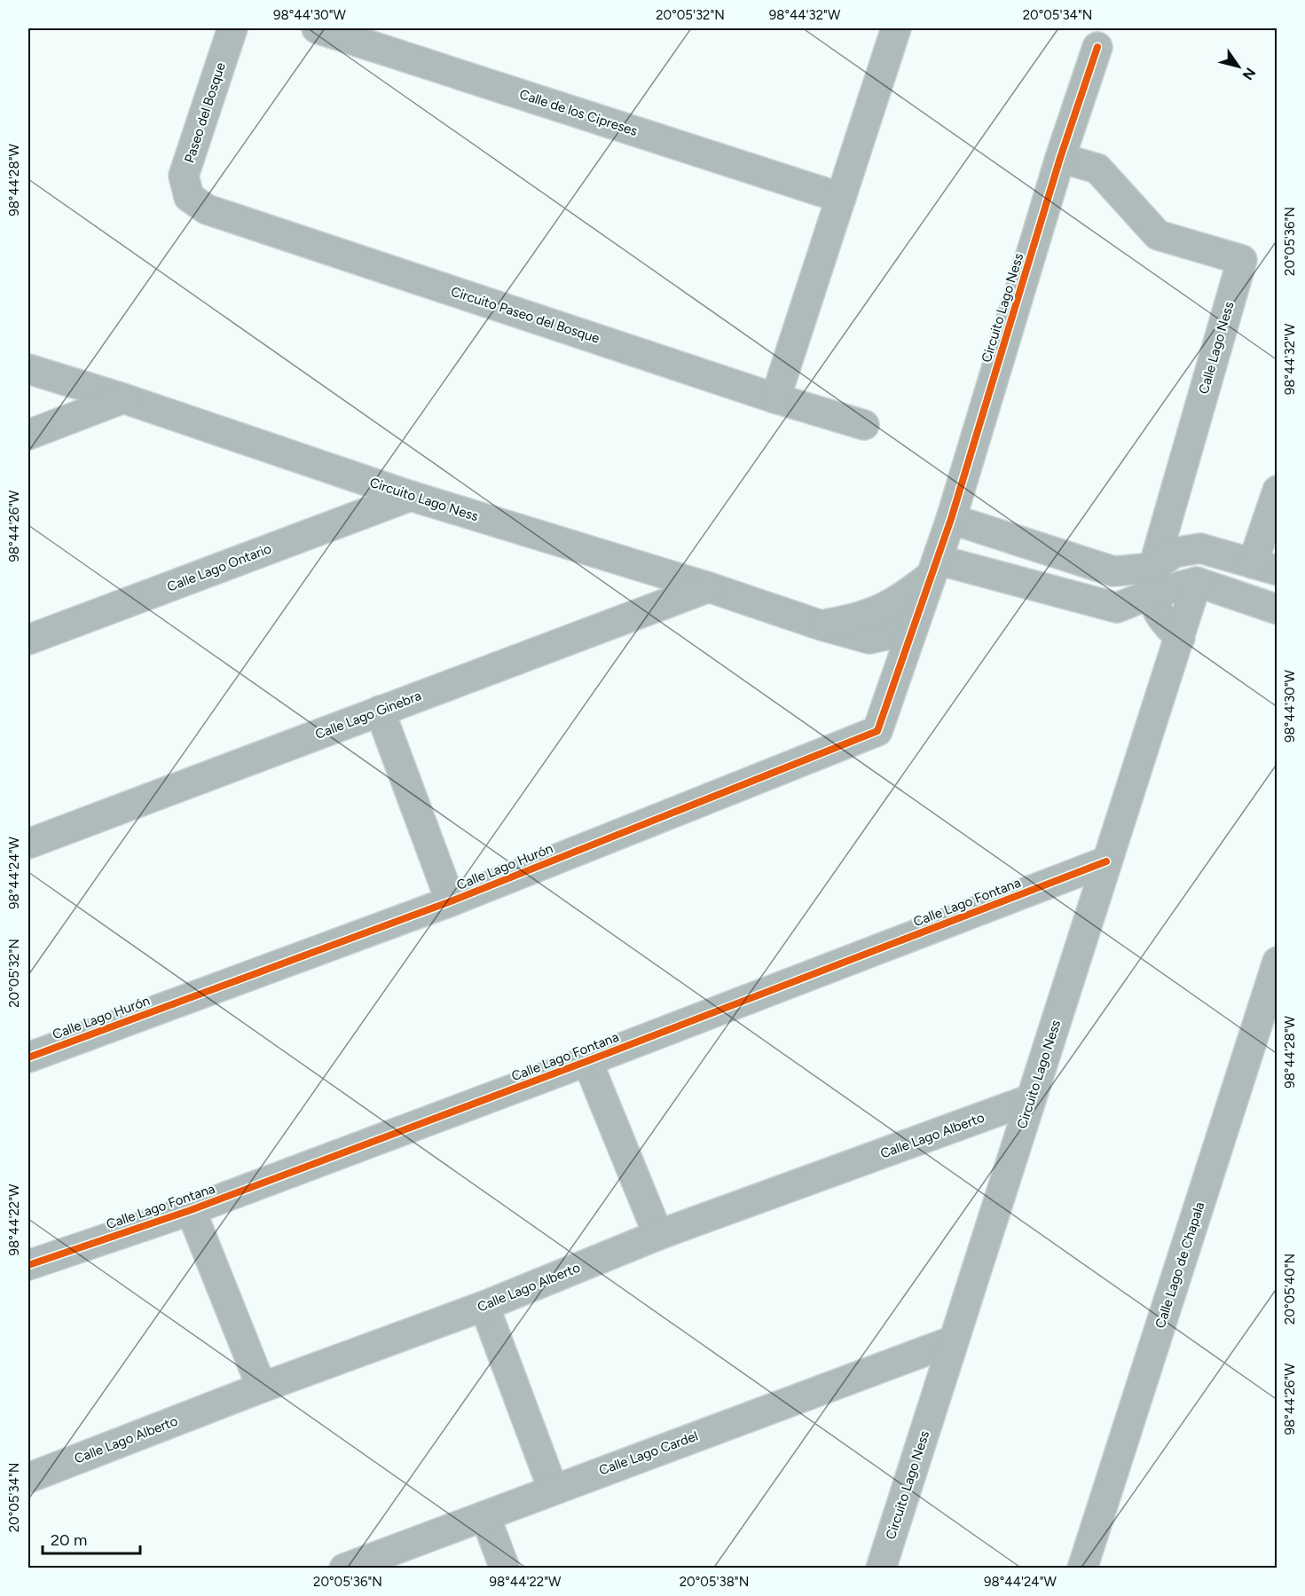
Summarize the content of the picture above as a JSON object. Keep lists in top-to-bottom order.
{
  "streets": {
    "street": [
      "Paseo del Bosque",
      "Calle de los Cipreses",
      "Circuito Lago Ness",
      "Circuito Paseo del Bosque",
      "Calle Lago Ness",
      "Calle Lago Ontario",
      "Calle Lago Ginebra",
      "Calle Lago Hurón",
      "Calle Lago Fontana",
      "Calle Lago Alberto",
      "Calle Lago de Chapala",
      "Calle Lago Cardel"
    ]
  },
  "crossings": [
    ["Paseo del Bosque", "Circuito Paseo del Bosque"],
    ["Circuito Lago Ness", "Calle Lago Ness"],
    ["Circuito Lago Ness", "Calle Lago Ontario"],
    ["Circuito Lago Ness", "Calle Lago Ginebra"],
    ["Circuito Lago Ness", "Calle Lago Hurón"],
    ["Circuito Lago Ness", "Calle Lago Fontana"],
    ["Circuito Lago Ness", "Calle Lago Alberto"],
    ["Circuito Lago Ness", "Calle Lago Cardel"]
  ],
  "scale_bar": "20 m",
  "north": "bottom right",
  "coordinates": [
    "98°44'30\"W",
    "20°05'32\"N",
    "98°44'32\"W",
    "20°05'34\"N",
    "98°44'28\"W",
    "20°05'36\"N",
    "98°44'26\"W",
    "98°44'24\"W",
    "98°44'22\"W",
    "20°05'40\"N",
    "20°05'38\"N"
  ]
}
